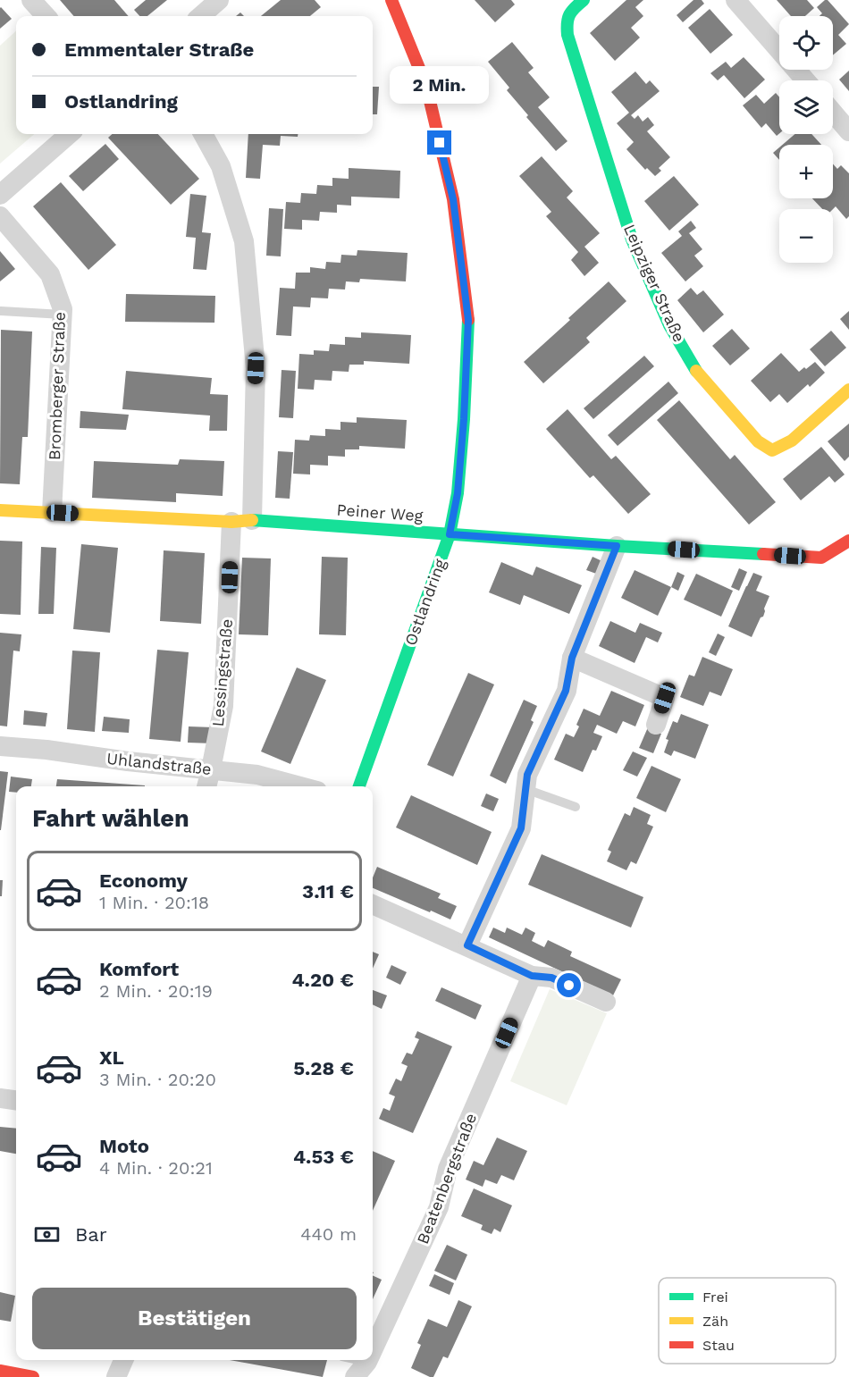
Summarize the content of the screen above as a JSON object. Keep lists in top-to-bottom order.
{
  "streets": {
    "street": [
      "Leipziger Straße",
      "Bromberger Straße",
      "Peiner Weg",
      "Ostlandring",
      "Lessingstraße",
      "Uhlandstraße",
      "Beatenbergstraße"
    ]
  },
  "crossings": [
    ["Bromberger Straße", "Peiner Weg"],
    ["Peiner Weg", "Ostlandring"],
    ["Peiner Weg", "Lessingstraße"],
    ["Lessingstraße", "Uhlandstraße"]
  ],
  "legend": ["Frei", "Zäh", "Stau"],
  "page": {
    "map_buttons": ["+", "−"],
    "banner": ["Emmentaler Straße", "Ostlandring"],
    "bubble": "2 Min.",
    "heading": "Fahrt wählen",
    "list": [
      {
        "name": "Economy",
        "note": "1 Min. · 20:18",
        "value": "3.11 €"
      },
      {
        "name": "Komfort",
        "note": "2 Min. · 20:19",
        "value": "4.20 €"
      },
      {
        "name": "XL",
        "note": "3 Min. · 20:20",
        "value": "5.28 €"
      },
      {
        "name": "Moto",
        "note": "4 Min. · 20:21",
        "value": "4.53 €"
      }
    ],
    "pay": ["Bar", "440 m"],
    "buttons": "Bestätigen"
  }
}
